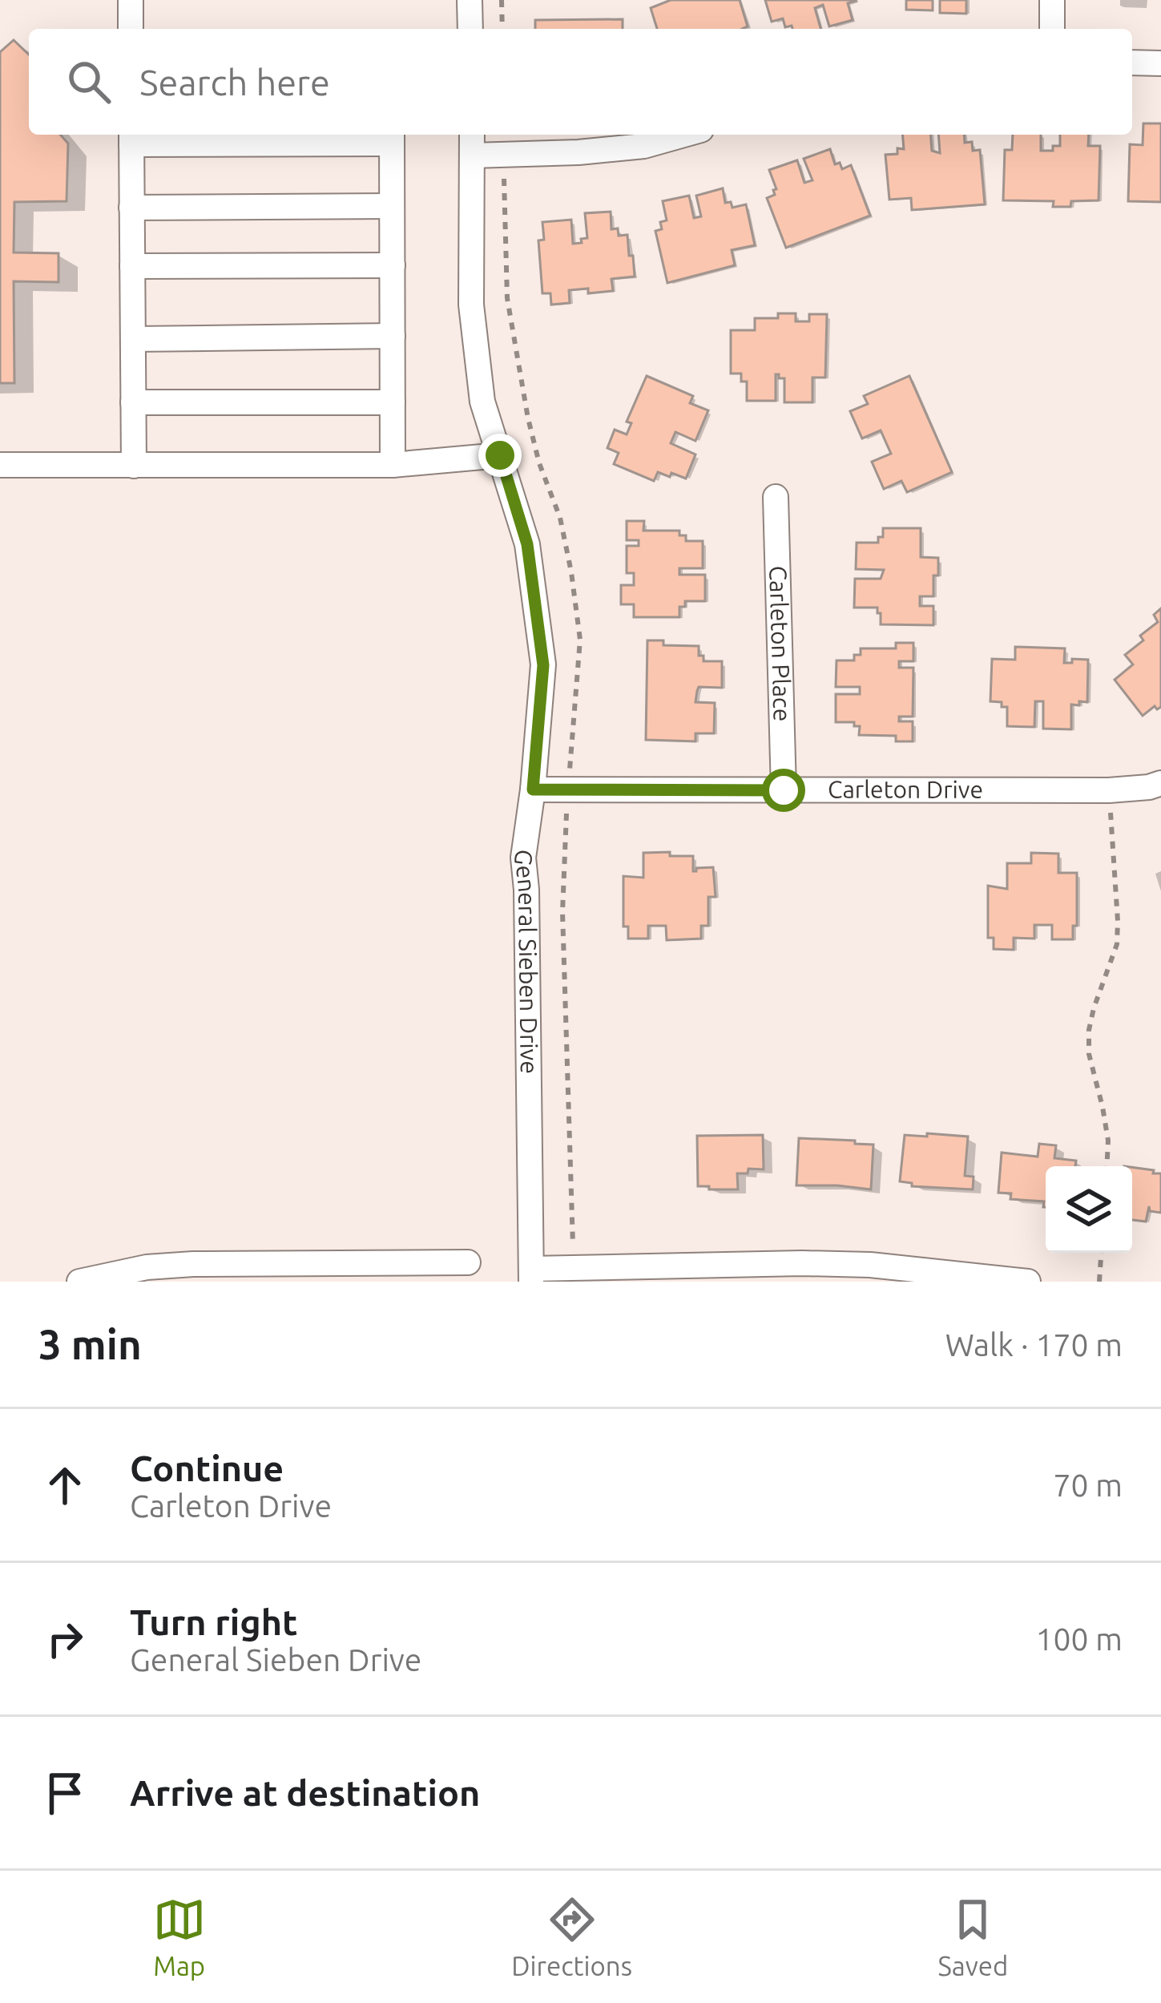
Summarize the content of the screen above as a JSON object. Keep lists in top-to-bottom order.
{
  "streets": {
    "street": ["Carleton Place", "Carleton Drive", "General Sieben Drive"]
  },
  "crossings": [
    ["Carleton Place", "Carleton Drive"],
    ["Carleton Drive", "General Sieben Drive"]
  ],
  "page": {
    "search": "Search here",
    "heading": ["3 min", "Walk · 170 m"],
    "list": [
      ["Continue", "Carleton Drive", "70 m"],
      ["Turn right", "General Sieben Drive", "100 m"],
      "Arrive at destination"
    ],
    "nav": ["Map", "Directions", "Saved"]
  }
}
